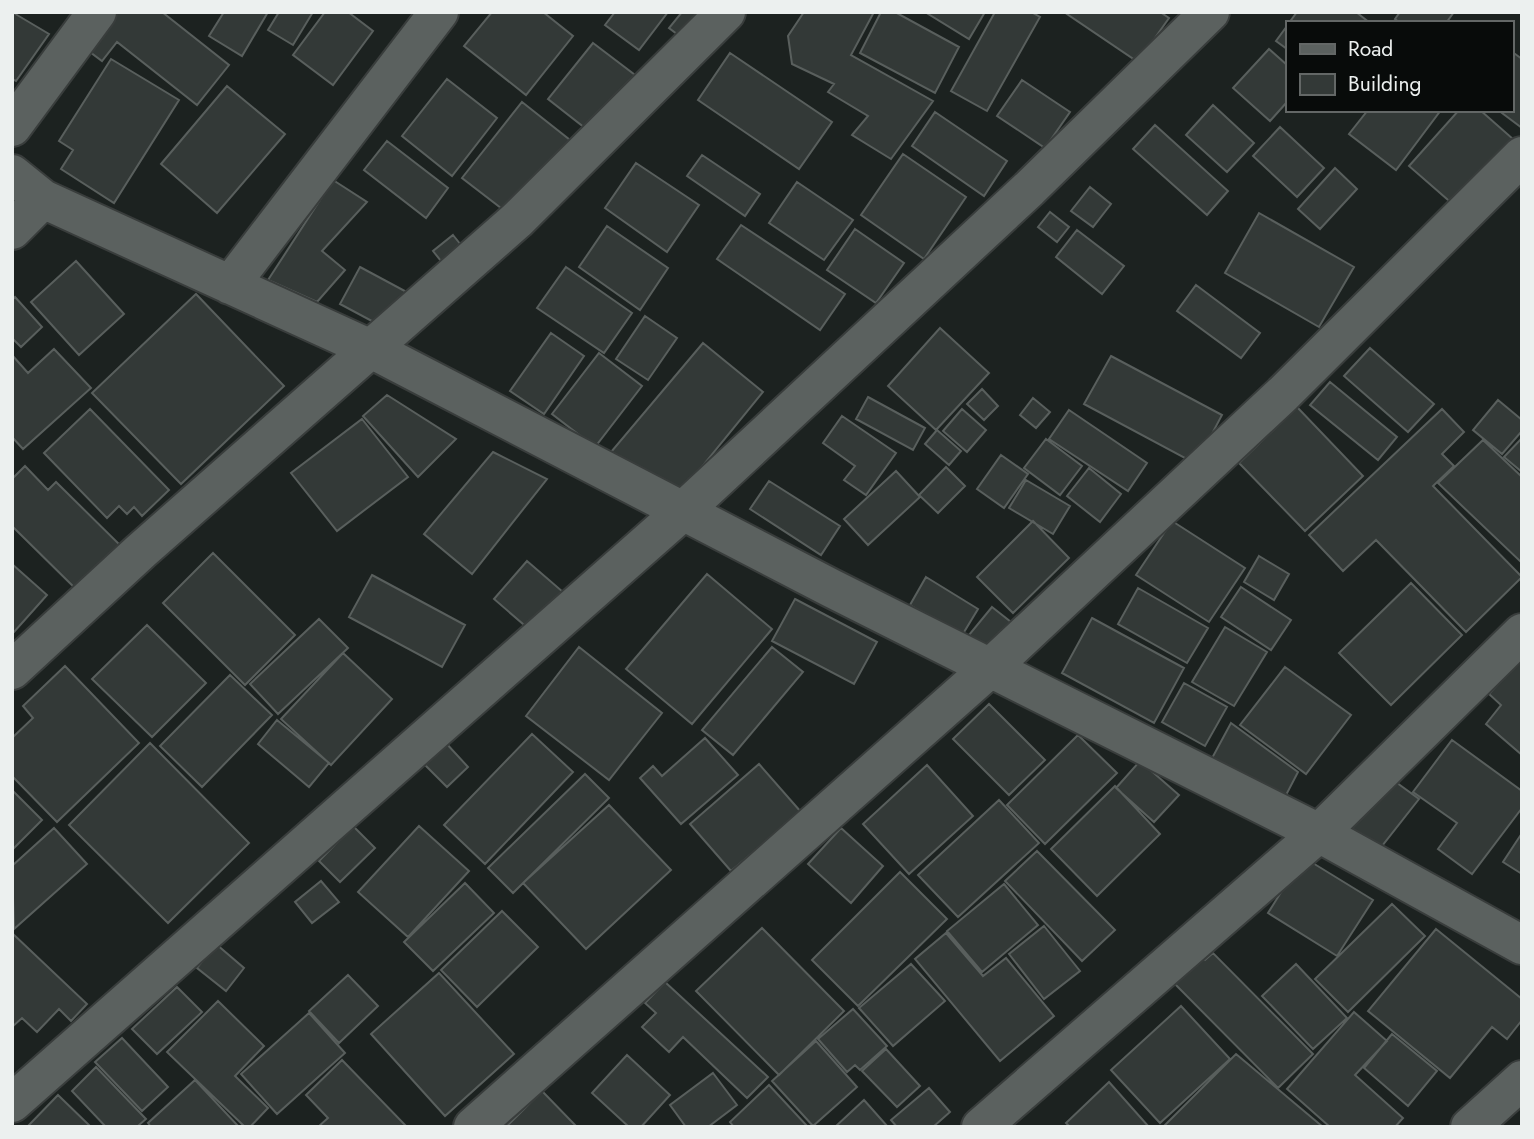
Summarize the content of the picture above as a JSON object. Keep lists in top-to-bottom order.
{
  "legend": ["Road", "Building"]
}
